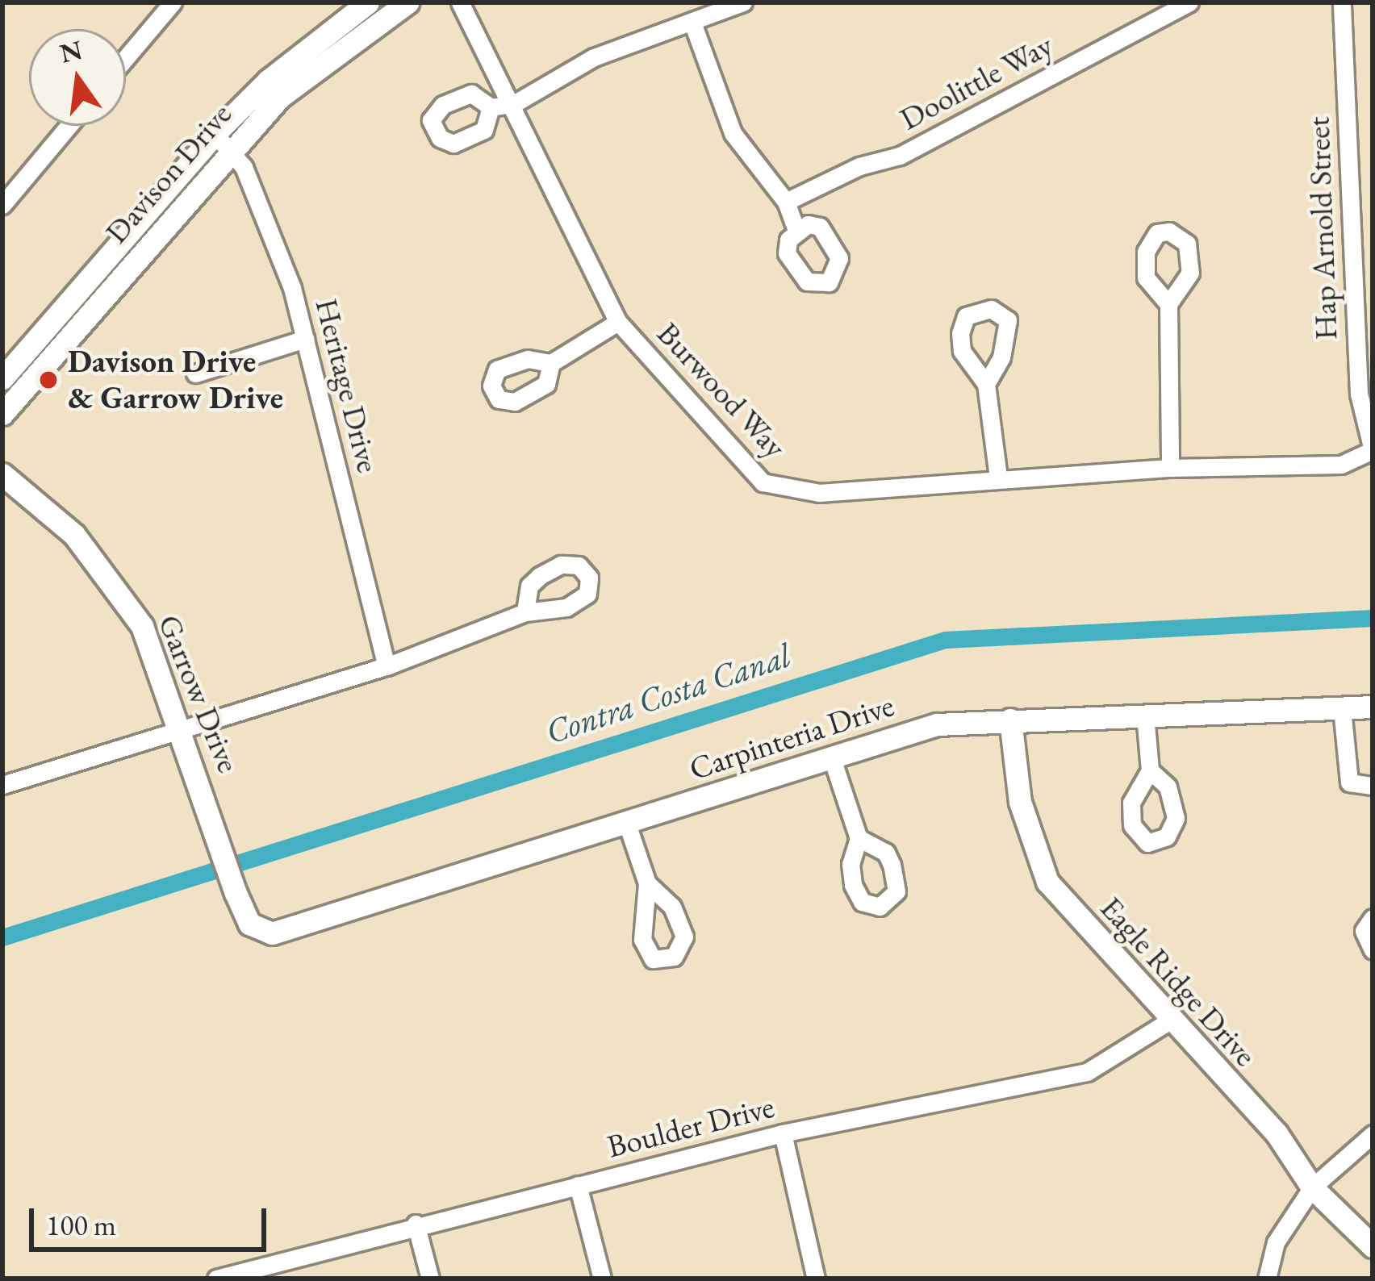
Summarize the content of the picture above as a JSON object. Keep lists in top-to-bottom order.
{
  "streets": {
    "street": [
      "Doolittle Way",
      "Davison Drive",
      "Hap Arnold Street",
      "Heritage Drive",
      "Burwood Way",
      "Garrow Drive",
      "Carpinteria Drive",
      "Eagle Ridge Drive",
      "Boulder Drive"
    ]
  },
  "crossings": [
    ["Davison Drive", "Heritage Drive"],
    ["Hap Arnold Street", "Burwood Way"],
    ["Garrow Drive", "Carpinteria Drive"],
    ["Carpinteria Drive", "Eagle Ridge Drive"],
    ["Eagle Ridge Drive", "Boulder Drive"]
  ],
  "water": ["Contra Costa Canal"],
  "places": ["Davison Drive & Garrow Drive"],
  "scale_bar": "100 m",
  "north": "top"
}
